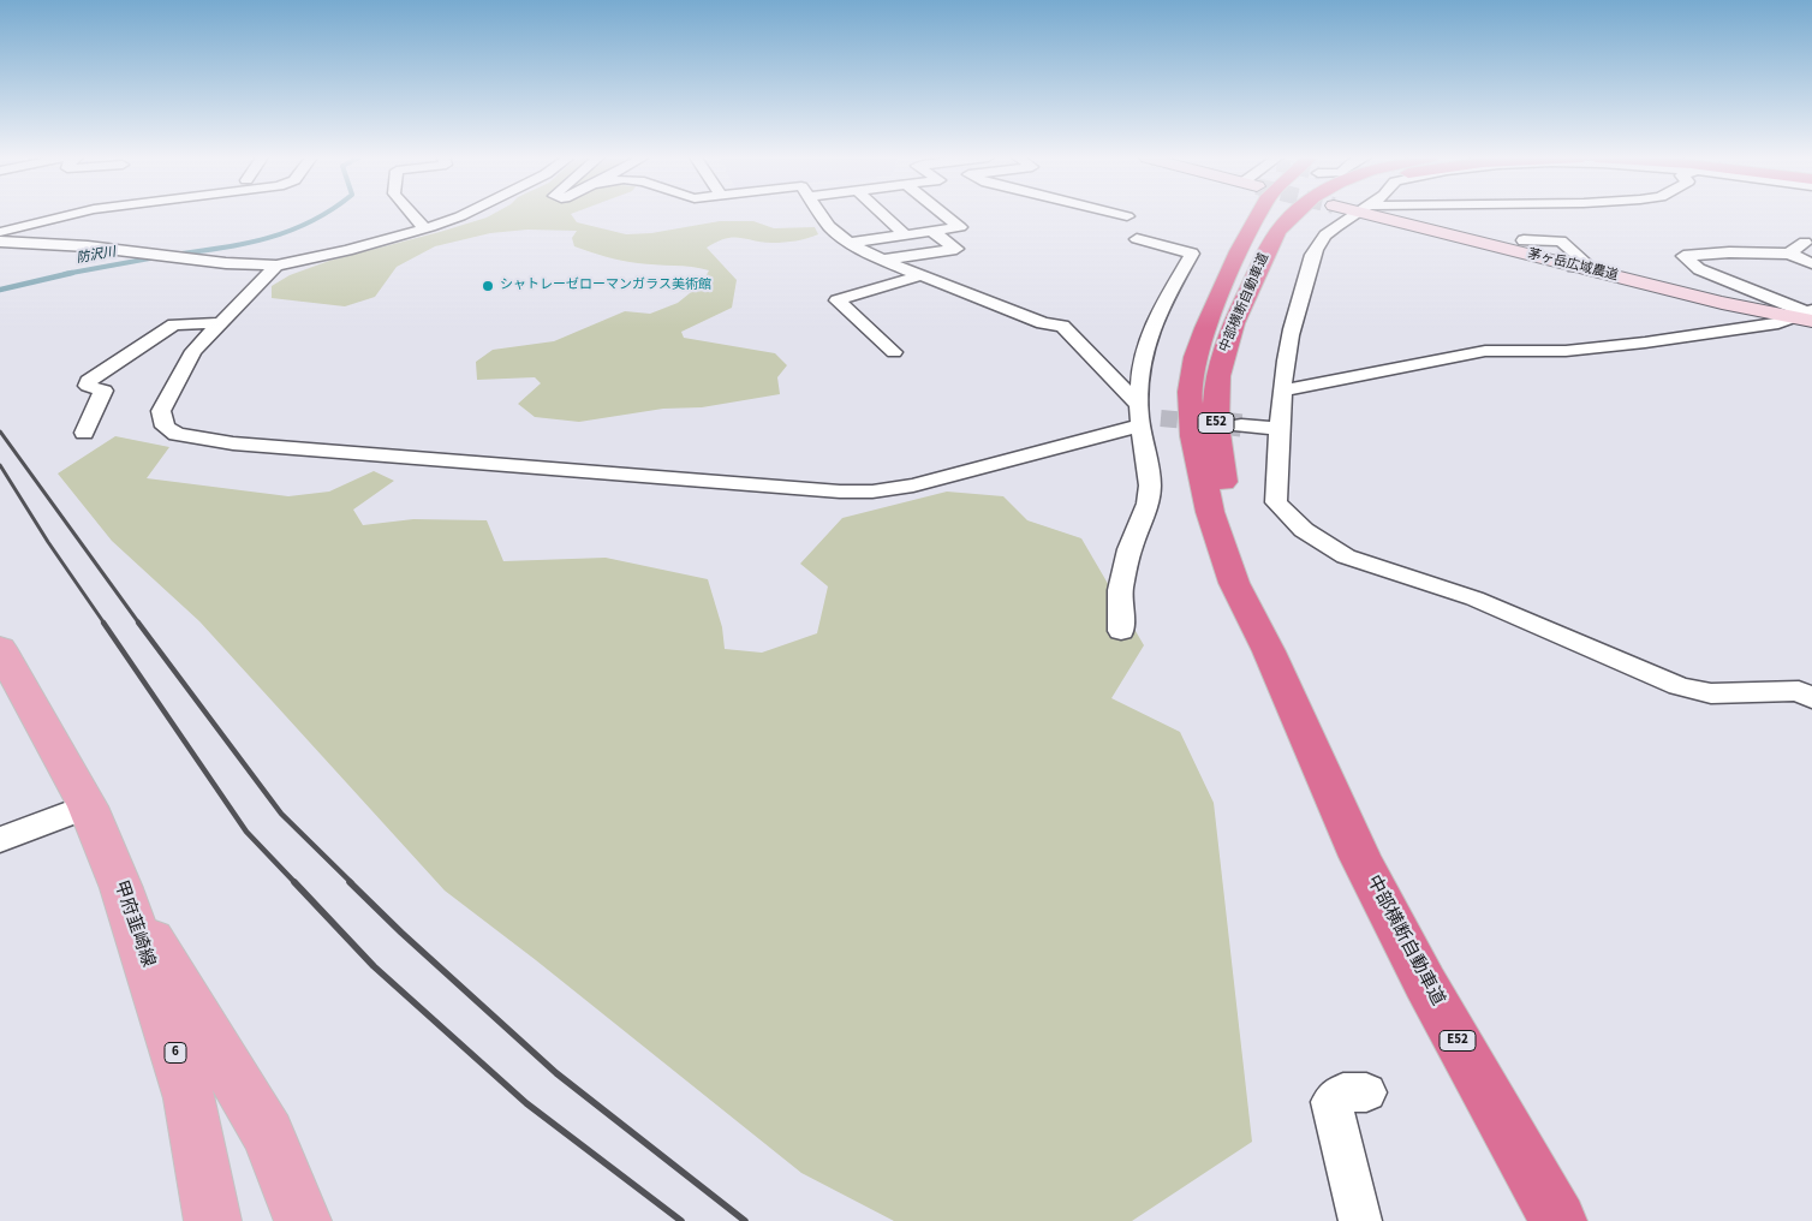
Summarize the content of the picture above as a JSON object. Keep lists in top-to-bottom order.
{
  "streets": {
    "highway": ["中部横断自動車道", "E52"],
    "main road": ["甲府韮崎線", "6"],
    "street": ["茅ヶ岳広域農道"]
  },
  "crossings": [
    ["中部横断自動車道", "E52"]
  ],
  "water": ["防沢川"],
  "places": ["シャトレーゼローマンガラス美術館"]
}
